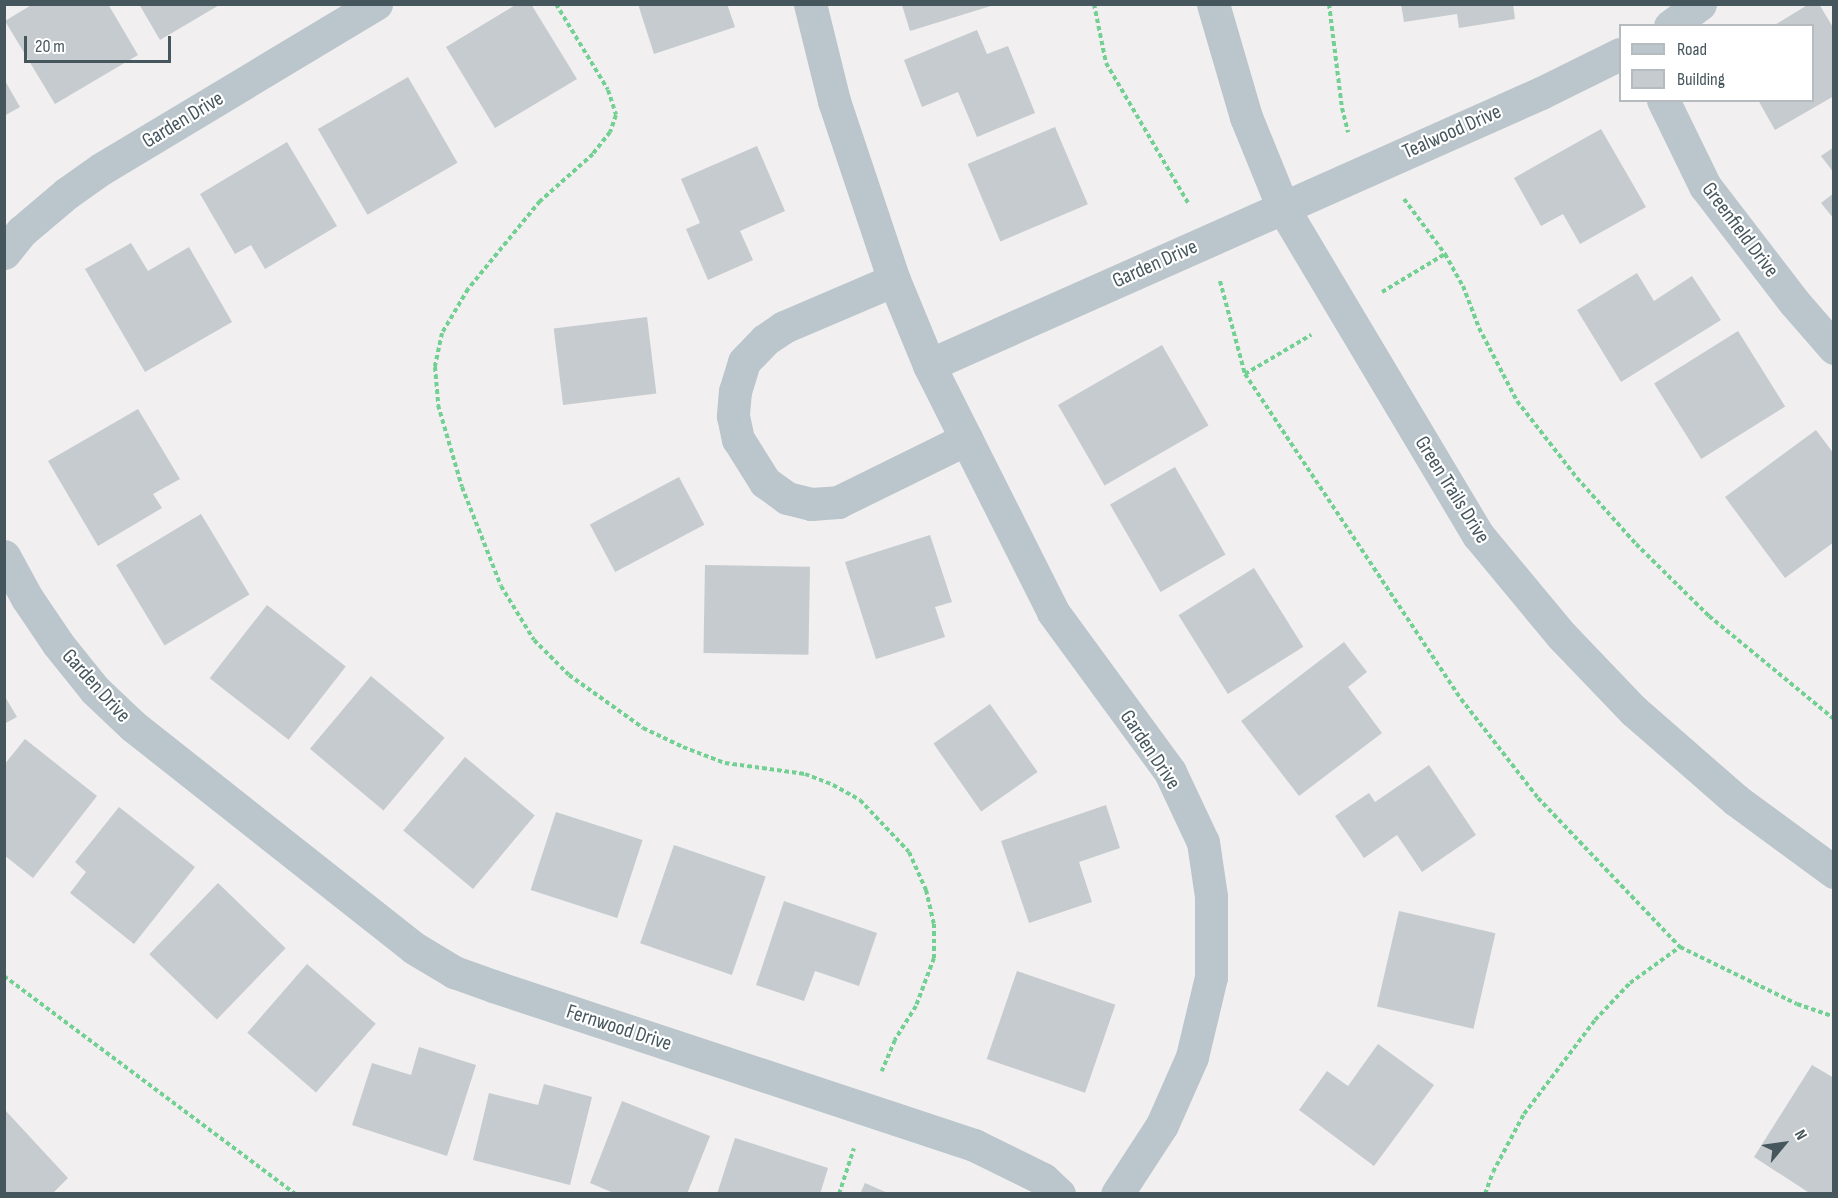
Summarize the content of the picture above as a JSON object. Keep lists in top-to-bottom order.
{
  "streets": {
    "street": [
      "Garden Drive",
      "Tealwood Drive",
      "Greenfield Drive",
      "Green Trails Drive",
      "Fernwood Drive"
    ]
  },
  "crossings": [
    ["Garden Drive", "Tealwood Drive"],
    ["Garden Drive", "Green Trails Drive"],
    ["Garden Drive", "Fernwood Drive"],
    ["Tealwood Drive", "Green Trails Drive"]
  ],
  "legend": ["Road", "Building"],
  "scale_bar": "20 m",
  "north": "top right"
}
